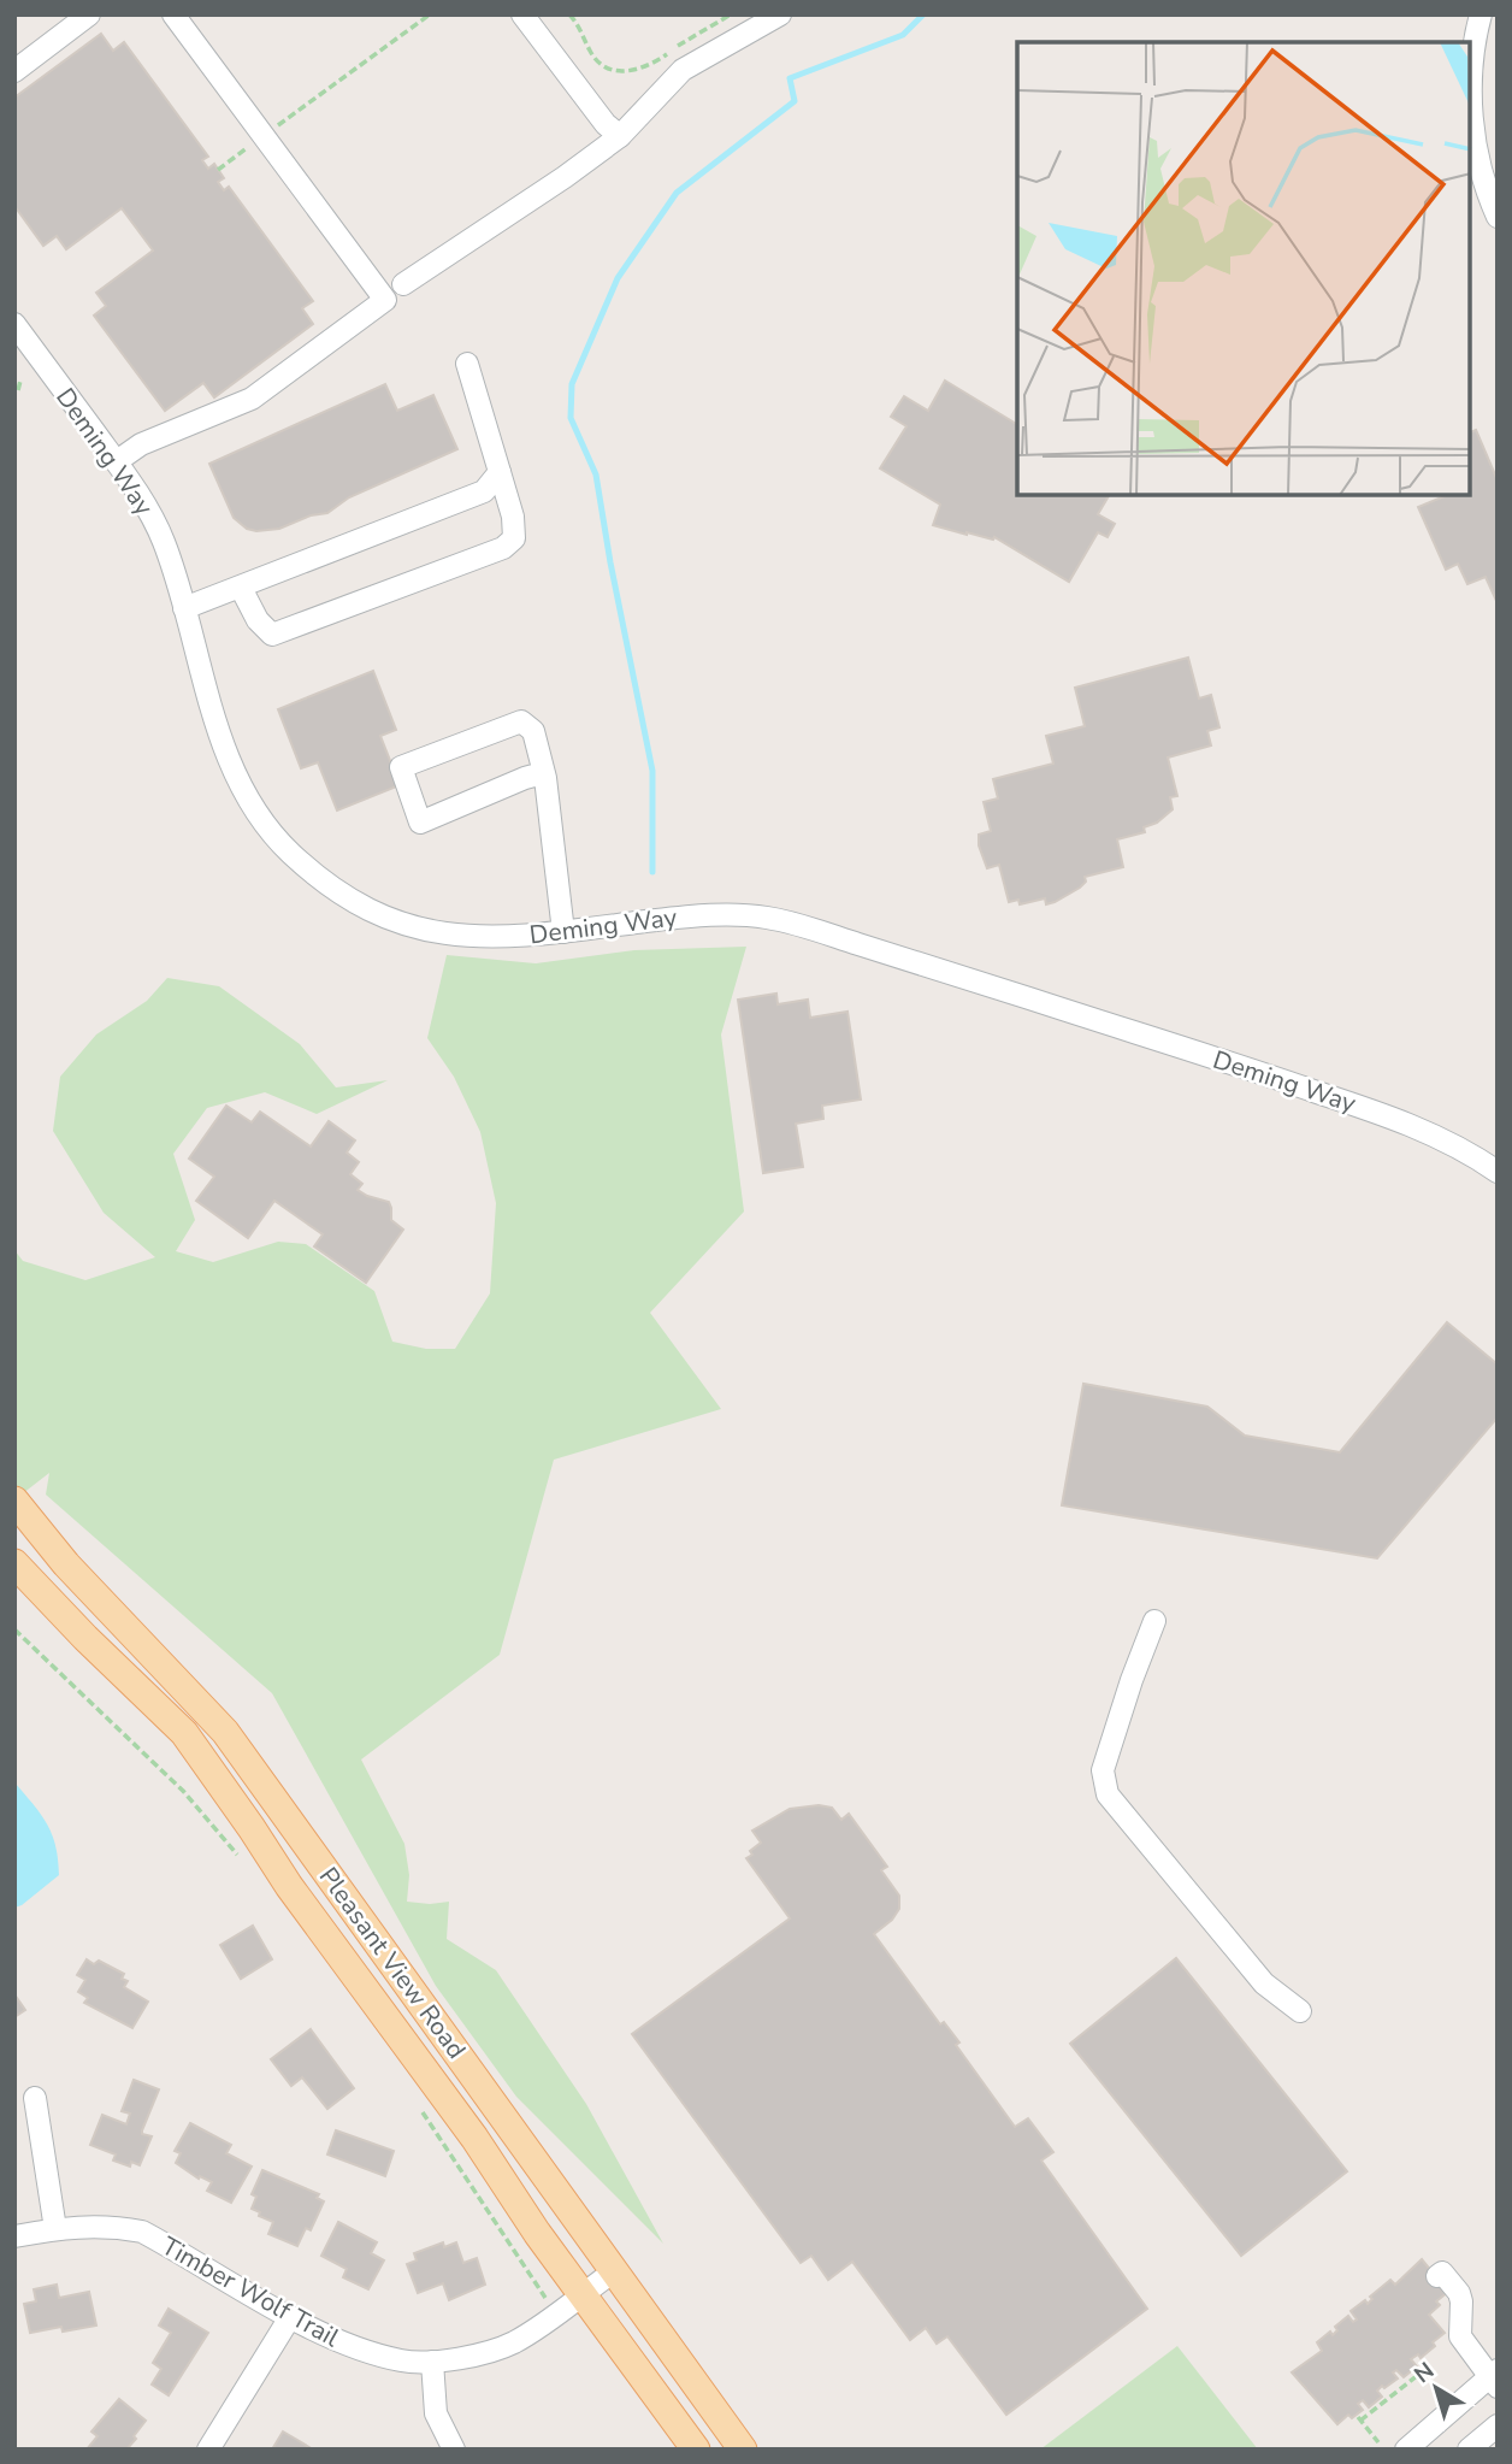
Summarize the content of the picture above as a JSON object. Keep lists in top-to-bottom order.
{
  "streets": {
    "main road": ["Pleasant View Road"],
    "street": ["Deming Way", "Timber Wolf Trail"]
  },
  "crossings": [
    ["Pleasant View Road", "Timber Wolf Trail"]
  ],
  "north": "top left"
}
